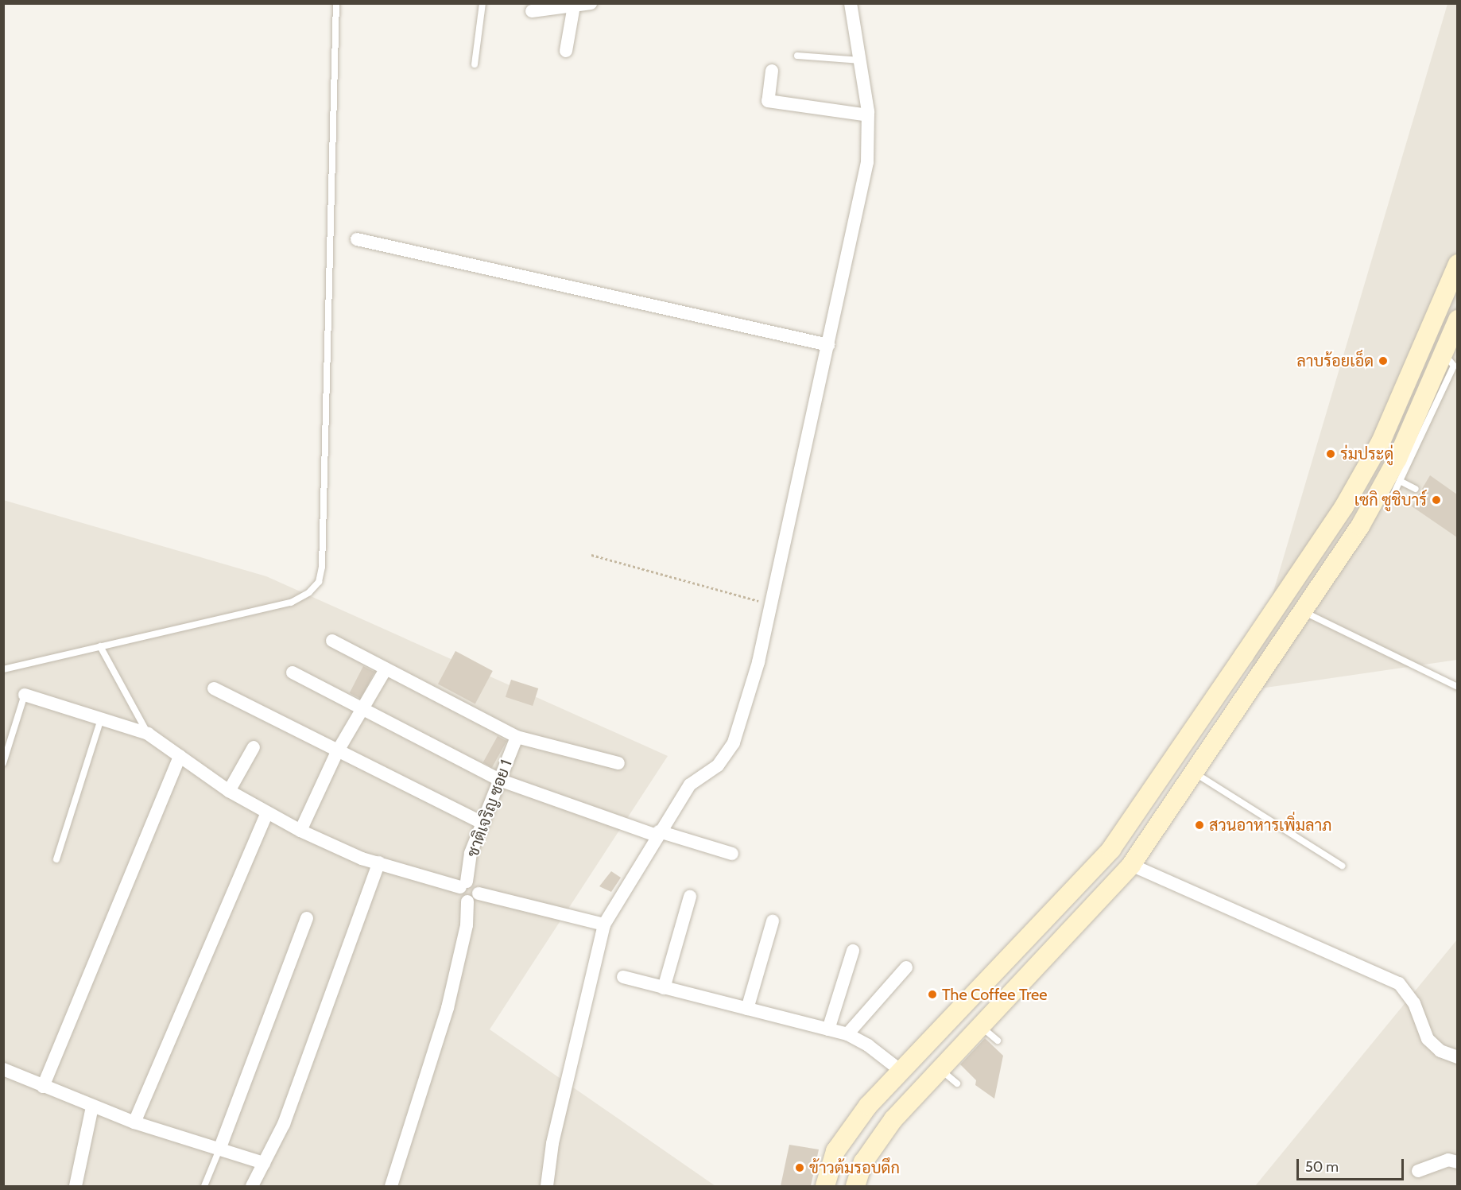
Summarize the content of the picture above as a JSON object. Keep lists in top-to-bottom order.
{
  "streets": {
    "street": ["ชาติเจริญ ซอย 1"]
  },
  "places": [
    "ลาบร้อยเอ็ด",
    "ร่มประดู่",
    "เซกิ ซูชิบาร์",
    "สวนอาหารเพิ่มลาภ",
    "The Coffee Tree",
    "ข้าวต้มรอบดึก"
  ],
  "scale_bar": "50 m"
}
